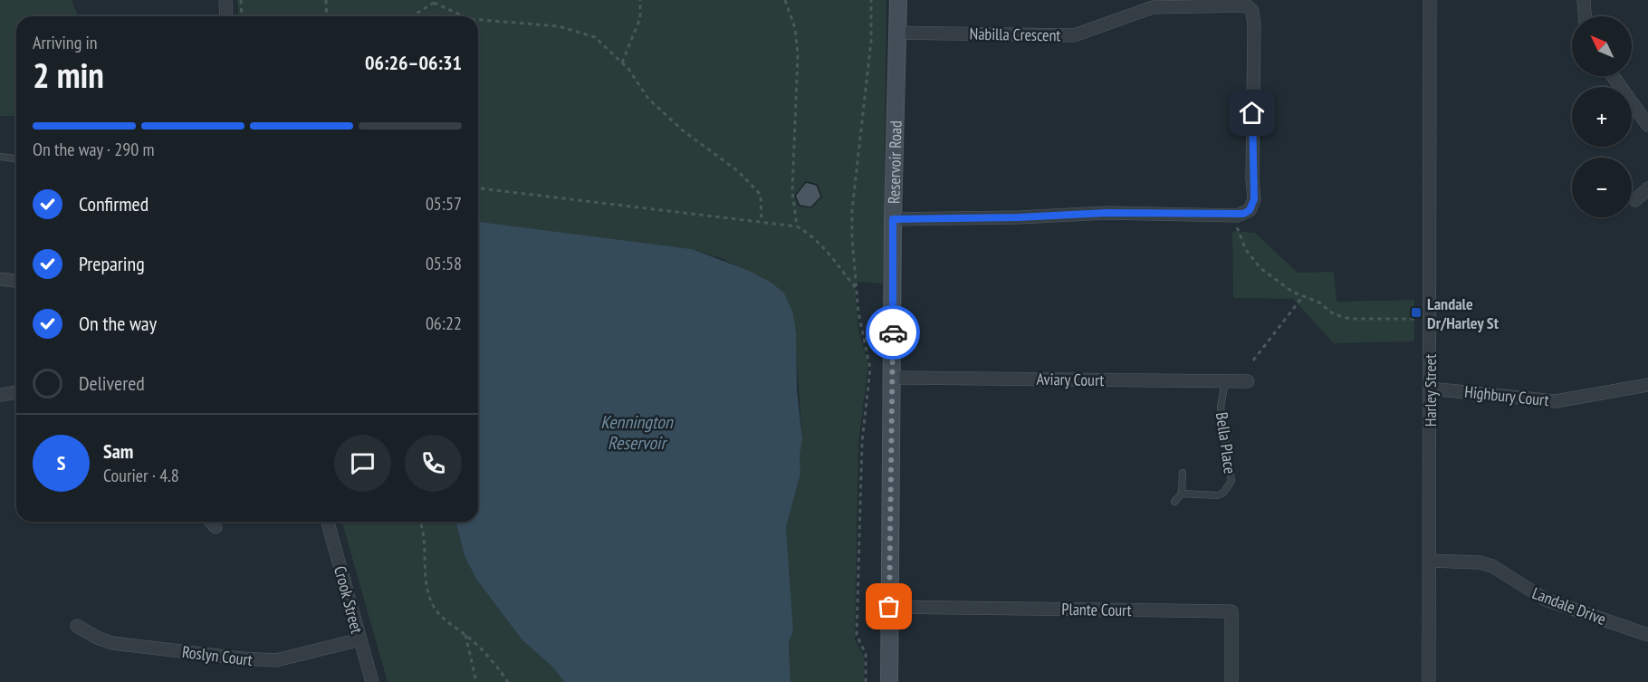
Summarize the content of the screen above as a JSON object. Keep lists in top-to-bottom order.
{
  "streets": {
    "main road": ["Reservoir Road"],
    "street": [
      "Nabilla Crescent",
      "Aviary Court",
      "Harley Street",
      "Highbury Court",
      "Crook Street",
      "Landale Drive",
      "Plante Court",
      "Roslyn Court"
    ],
    "lane": ["Bella Place"]
  },
  "crossings": [
    ["Nabilla Crescent", "Reservoir Road"],
    ["Reservoir Road", "Aviary Court"],
    ["Reservoir Road", "Plante Court"],
    ["Aviary Court", "Bella Place"],
    ["Harley Street", "Highbury Court"],
    ["Harley Street", "Landale Drive"],
    ["Crook Street", "Roslyn Court"]
  ],
  "water": ["Kennington Reservoir"],
  "places": {
    "transit": ["Landale Dr/Harley St"]
  },
  "north": "top left",
  "page": {
    "map_buttons": ["+", "−"],
    "heading": ["2 min", "Arriving in", "06:26–06:31"],
    "panel": ["Sam", "Courier · 4.8"],
    "bar": "On the way · 290 m",
    "list": [
      ["Confirmed", "05:57"],
      ["Preparing", "05:58"],
      ["On the way", "06:22"],
      "Delivered"
    ],
    "round": "S"
  }
}
